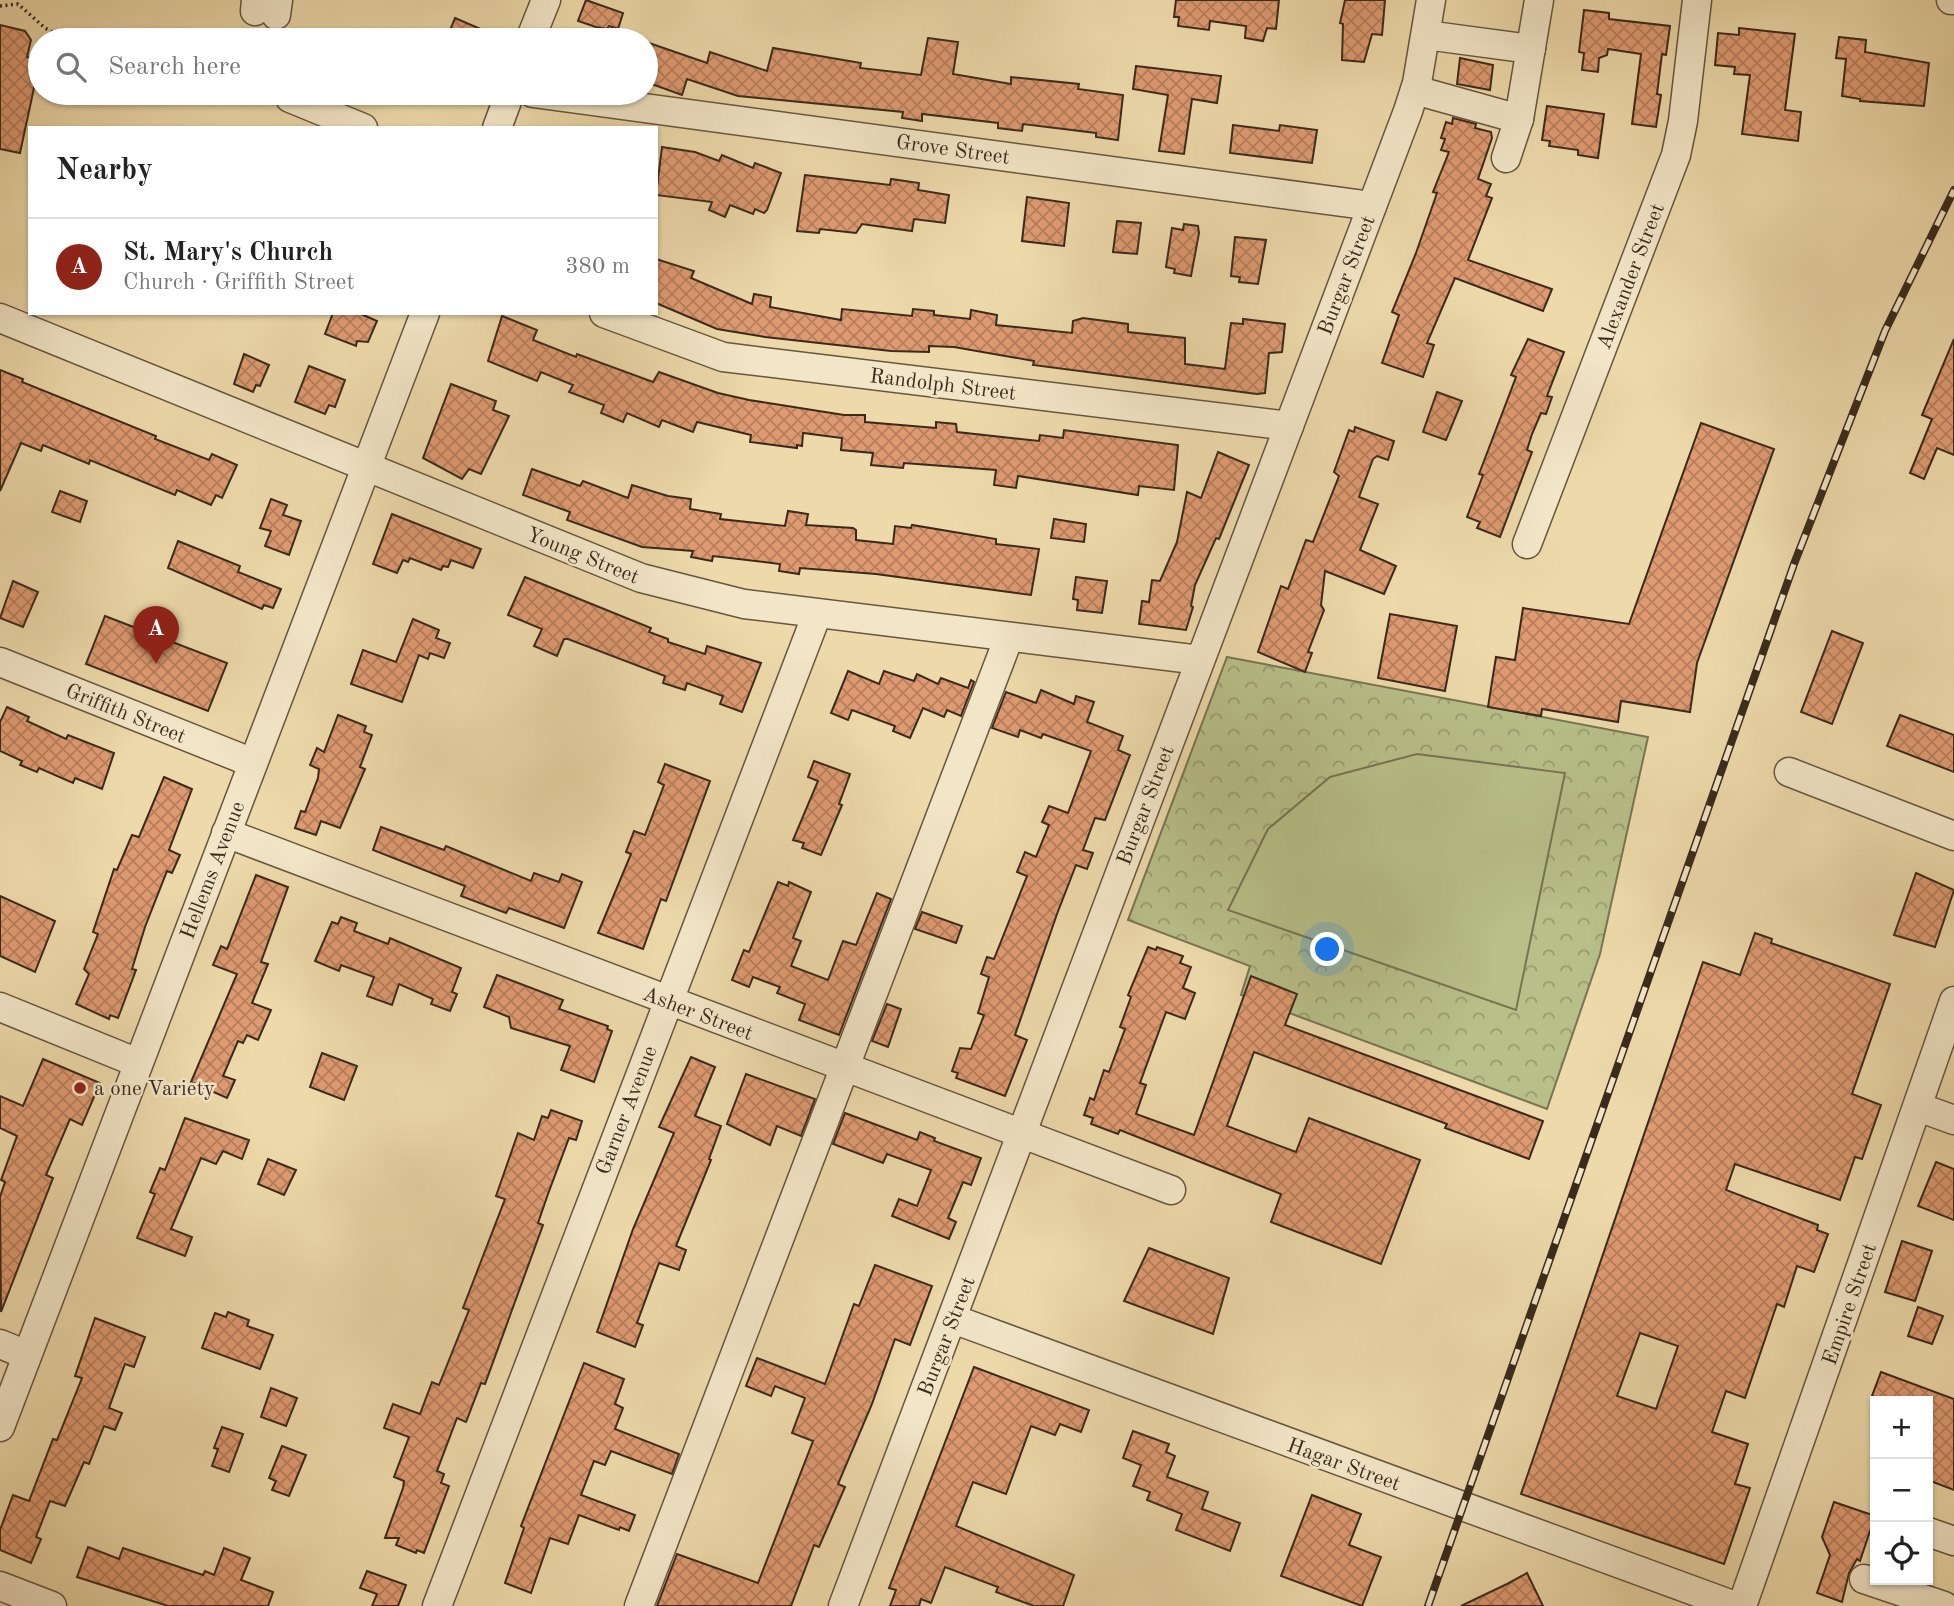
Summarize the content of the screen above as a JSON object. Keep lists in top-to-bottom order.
{
  "streets": {
    "street": [
      "Grove Street",
      "Burgar Street",
      "Alexander Street",
      "Randolph Street",
      "Young Street",
      "Griffith Street",
      "Hellems Avenue",
      "Asher Street",
      "Garner Avenue",
      "Empire Street",
      "Hagar Street"
    ]
  },
  "crossings": [
    ["Grove Street", "Burgar Street"],
    ["Burgar Street", "Randolph Street"],
    ["Burgar Street", "Young Street"],
    ["Burgar Street", "Asher Street"],
    ["Burgar Street", "Hagar Street"],
    ["Young Street", "Hellems Avenue"],
    ["Young Street", "Garner Avenue"],
    ["Griffith Street", "Hellems Avenue"],
    ["Hellems Avenue", "Asher Street"],
    ["Asher Street", "Garner Avenue"]
  ],
  "places": ["a one Variety"],
  "page": {
    "search": "Search here",
    "heading": "Nearby",
    "list": [
      {
        "mark": "A",
        "name": "St. Mary's Church",
        "note": "Church · Griffith Street",
        "value": "380 m"
      }
    ],
    "pins": "A",
    "map_buttons": ["+", "−"]
  }
}
